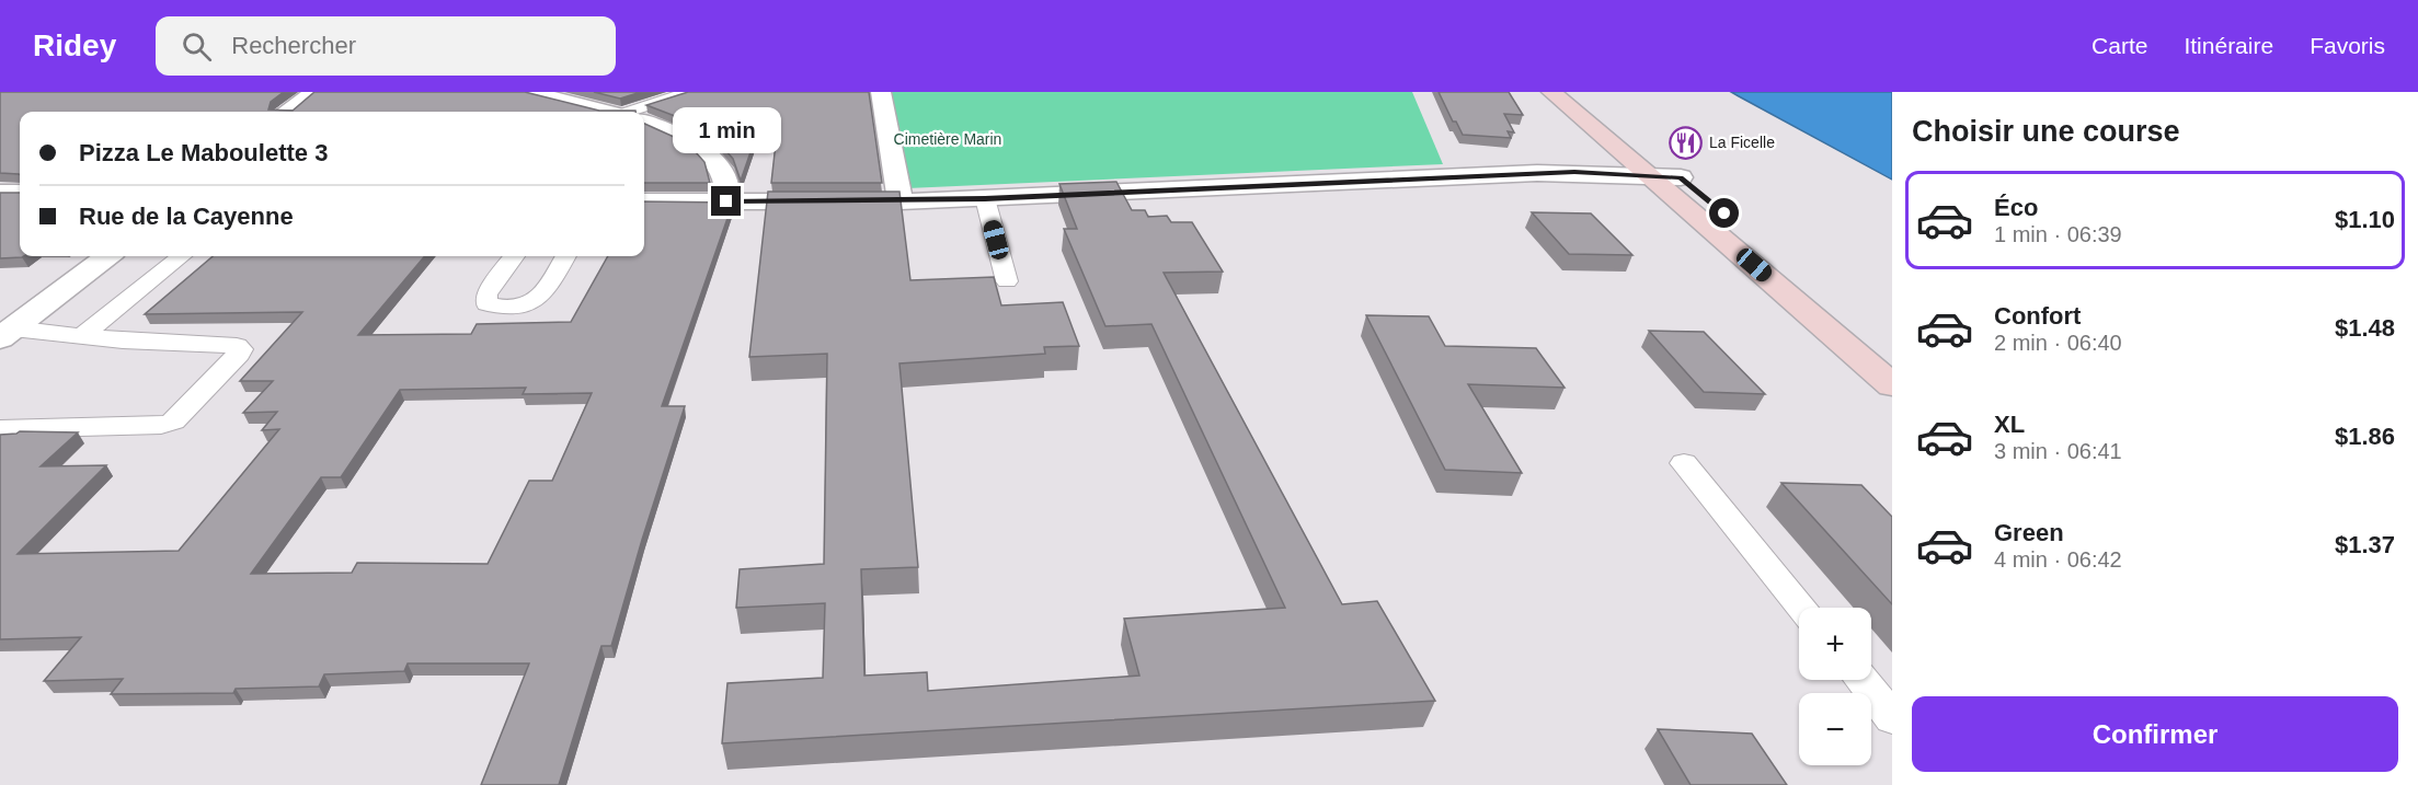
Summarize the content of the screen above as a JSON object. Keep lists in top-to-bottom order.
{
  "parks": ["Cimetière Marin"],
  "places": {
    "restaurant": ["La Ficelle"]
  },
  "page": {
    "header": "Ridey",
    "search": "Rechercher",
    "nav": ["Carte", "Itinéraire", "Favoris"],
    "heading": "Choisir une course",
    "bubble": "1 min",
    "banner": ["Pizza Le Maboulette 3", "Rue de la Cayenne"],
    "list": [
      {
        "name": "Éco",
        "note": "1 min · 06:39",
        "value": "$1.10"
      },
      {
        "name": "Confort",
        "note": "2 min · 06:40",
        "value": "$1.48"
      },
      {
        "name": "XL",
        "note": "3 min · 06:41",
        "value": "$1.86"
      },
      {
        "name": "Green",
        "note": "4 min · 06:42",
        "value": "$1.37"
      }
    ],
    "map_buttons": ["+", "−"],
    "buttons": "Confirmer"
  }
}
